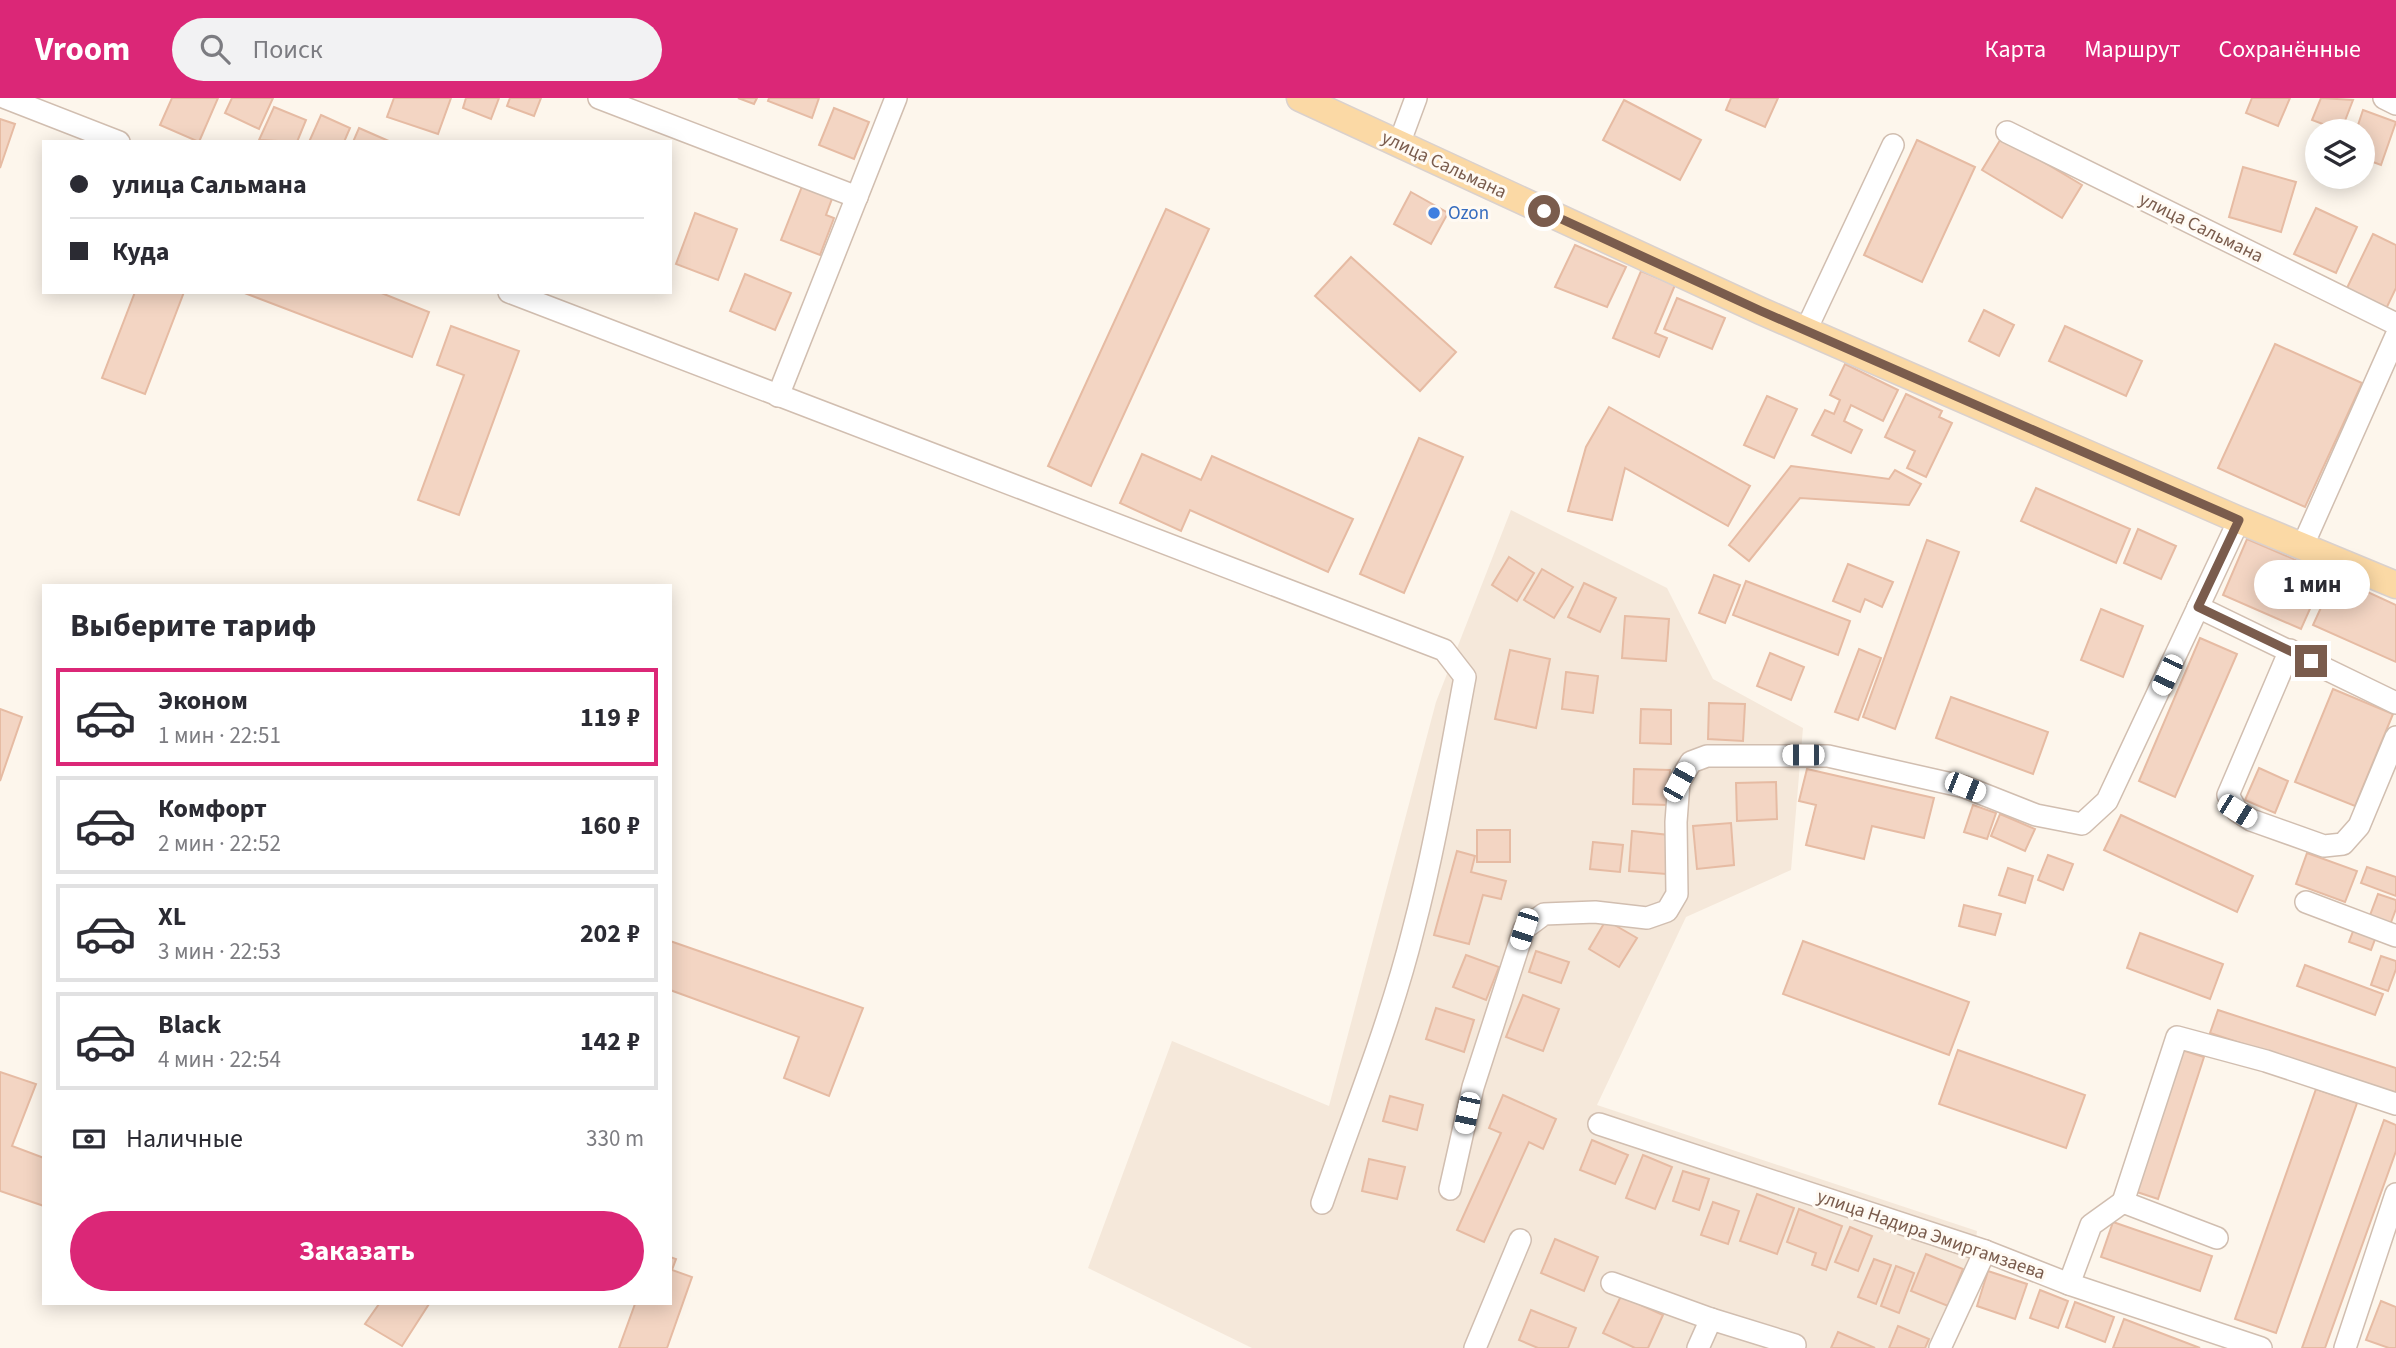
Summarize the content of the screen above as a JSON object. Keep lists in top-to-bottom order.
{
  "streets": {
    "main road": ["улица Сальмана"],
    "street": ["улица Надира Эмиргамзаева"]
  },
  "places": ["Ozon"],
  "page": {
    "header": "Vroom",
    "search": "Поиск",
    "nav": ["Карта", "Маршрут", "Сохранённые"],
    "banner": ["улица Сальмана", "Куда"],
    "bubble": "1 мин",
    "heading": "Выберите тариф",
    "list": [
      {
        "name": "Эконом",
        "note": "1 мин · 22:51",
        "value": "119 ₽"
      },
      {
        "name": "Комфорт",
        "note": "2 мин · 22:52",
        "value": "160 ₽"
      },
      {
        "name": "XL",
        "note": "3 мин · 22:53",
        "value": "202 ₽"
      },
      {
        "name": "Black",
        "note": "4 мин · 22:54",
        "value": "142 ₽"
      }
    ],
    "pay": ["Наличные", "330 m"],
    "buttons": "Заказать"
  }
}
